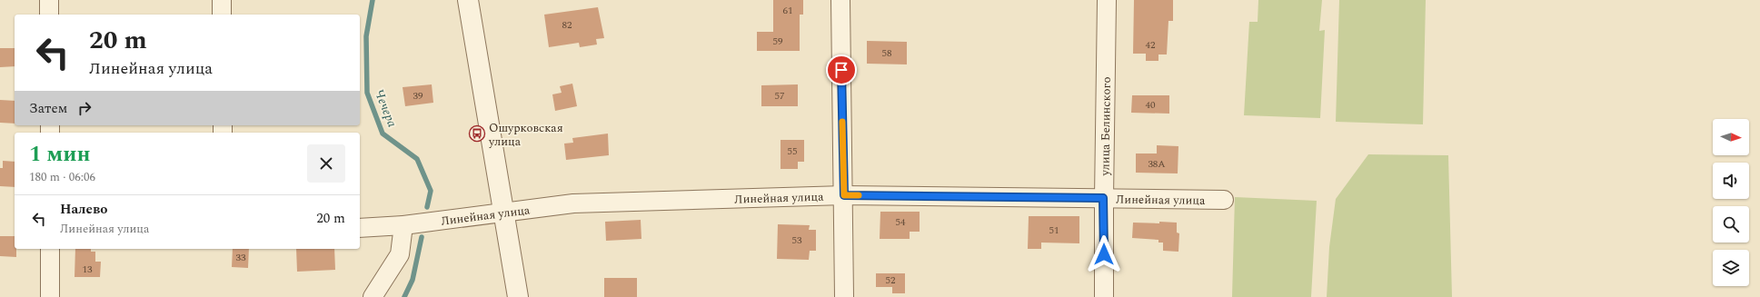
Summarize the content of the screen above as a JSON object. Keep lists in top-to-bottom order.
{
  "streets": {
    "street": ["улица Белинского", "Линейная улица"]
  },
  "crossings": [
    ["улица Белинского", "Линейная улица"]
  ],
  "water": ["Чечера"],
  "places": {
    "bus stop": ["Ошурковская улица"]
  },
  "house_numbers": [
    "61",
    "82",
    "59",
    "42",
    "58",
    "39",
    "57",
    "40",
    "55",
    "38А",
    "54",
    "51",
    "53",
    "33",
    "13",
    "52"
  ],
  "north": "right",
  "page": {
    "turn": ["20 m", "Линейная улица"],
    "then": "Затем",
    "heading": ["1 мин", "180 m · 06:06"],
    "list": [
      {
        "name": "Налево",
        "note": "Линейная улица",
        "value": "20 m"
      }
    ]
  }
}
